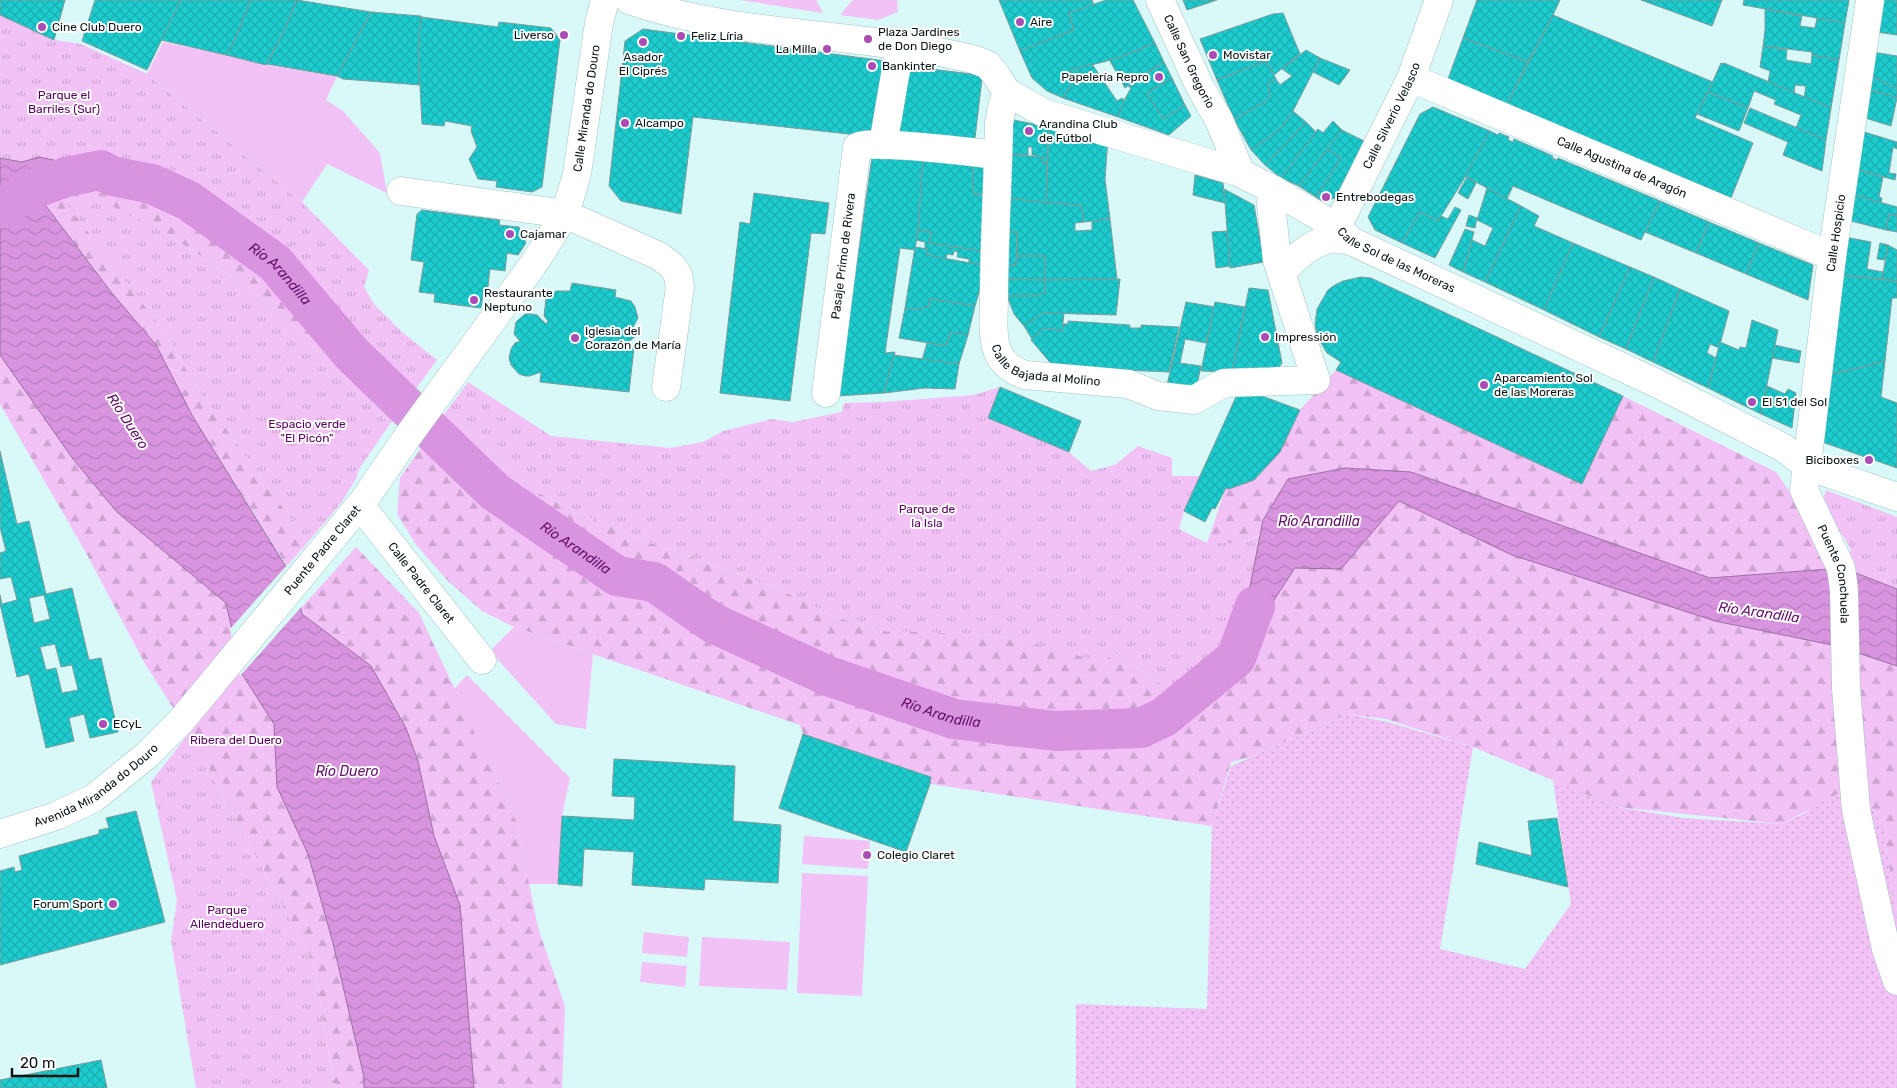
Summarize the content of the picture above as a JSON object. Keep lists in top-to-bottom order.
{
  "streets": {
    "street": [
      "Calle San Gregorio",
      "Calle Miranda do Douro",
      "Calle Silverio Velasco",
      "Calle Agustina de Aragón",
      "Calle Hospicio",
      "Pasaje Primo de Rivera",
      "Calle Sol de las Moreras",
      "Calle Bajada al Molino",
      "Puente Padre Claret",
      "Puente Conchuela",
      "Calle Padre Claret",
      "Avenida Miranda do Douro"
    ]
  },
  "crossings": [
    ["Calle San Gregorio", "Calle Sol de las Moreras"],
    ["Calle Miranda do Douro", "Puente Padre Claret"],
    ["Calle Silverio Velasco", "Calle Agustina de Aragón"],
    ["Calle Silverio Velasco", "Calle Sol de las Moreras"],
    ["Calle Agustina de Aragón", "Calle Hospicio"],
    ["Calle Hospicio", "Calle Sol de las Moreras"],
    ["Calle Hospicio", "Puente Conchuela"],
    ["Pasaje Primo de Rivera", "Calle Bajada al Molino"],
    ["Calle Sol de las Moreras", "Calle Bajada al Molino"],
    ["Calle Sol de las Moreras", "Puente Conchuela"],
    ["Puente Padre Claret", "Calle Padre Claret"],
    ["Puente Padre Claret", "Avenida Miranda do Douro"]
  ],
  "water": ["Río Arandilla", "Río Duero"],
  "parks": [
    "Parque el Barriles (Sur)",
    "Espacio verde \"El Picón\"",
    "Parque de la Isla",
    "Ribera del Duero",
    "Parque Allendeduero"
  ],
  "places": [
    "Aire",
    "Cine Club Duero",
    "Liverso",
    "Feliz Líria",
    "Plaza Jardines de Don Diego",
    "Asador El Ciprés",
    "La Milla",
    "Movistar",
    "Bankinter",
    "Papelería Repro",
    "Alcampo",
    "Arandina Club de Fútbol",
    "Entrebodegas",
    "Cajamar",
    "Restaurante Neptuno",
    "Impressión",
    "Iglesia del Corazón de María",
    "Aparcamiento Sol de las Moreras",
    "El 51 del Sol",
    "Biciboxes",
    "ECyL",
    "Colegio Claret",
    "Forum Sport"
  ],
  "scale_bar": "20 m"
}
